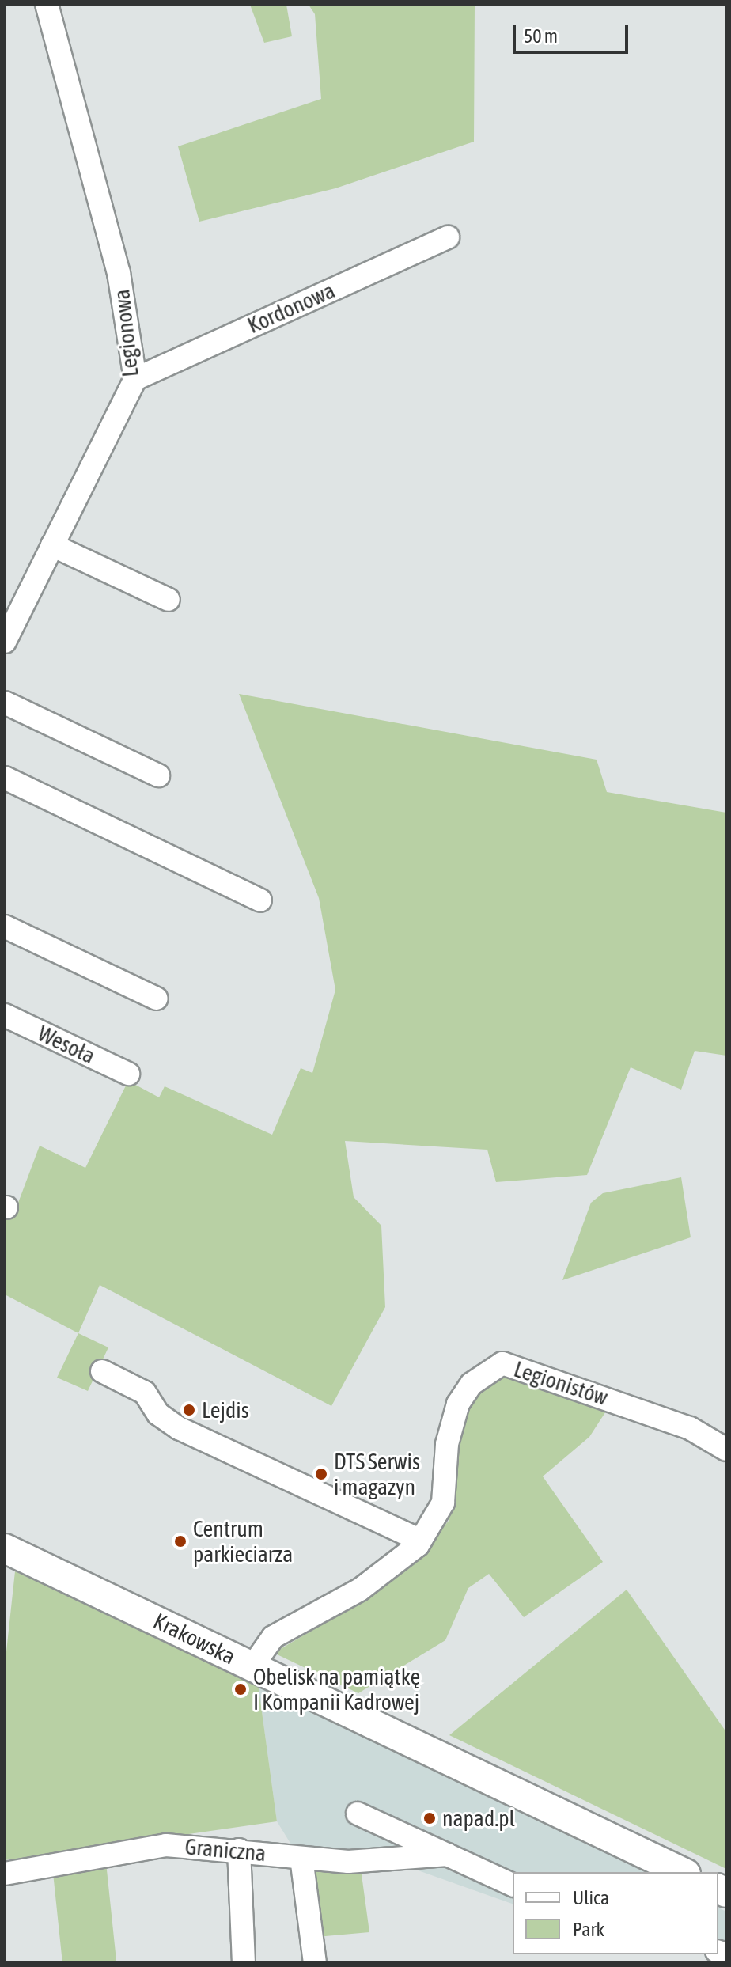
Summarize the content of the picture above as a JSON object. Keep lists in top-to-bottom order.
{
  "streets": {
    "main road": ["Krakowska"],
    "street": [
      "Kordonowa",
      "Legionowa",
      "Wesoła",
      "Legionistów",
      "Graniczna"
    ]
  },
  "crossings": [
    ["Kordonowa", "Legionowa"],
    ["Legionistów", "Krakowska"]
  ],
  "places": [
    "Lejdis",
    "DTS Serwis i magazyn",
    "Centrum parkieciarza",
    "Obelisk na pamiątkę I Kompanii Kadrowej",
    "napad.pl"
  ],
  "legend": ["Ulica", "Park"],
  "scale_bar": "50 m"
}
